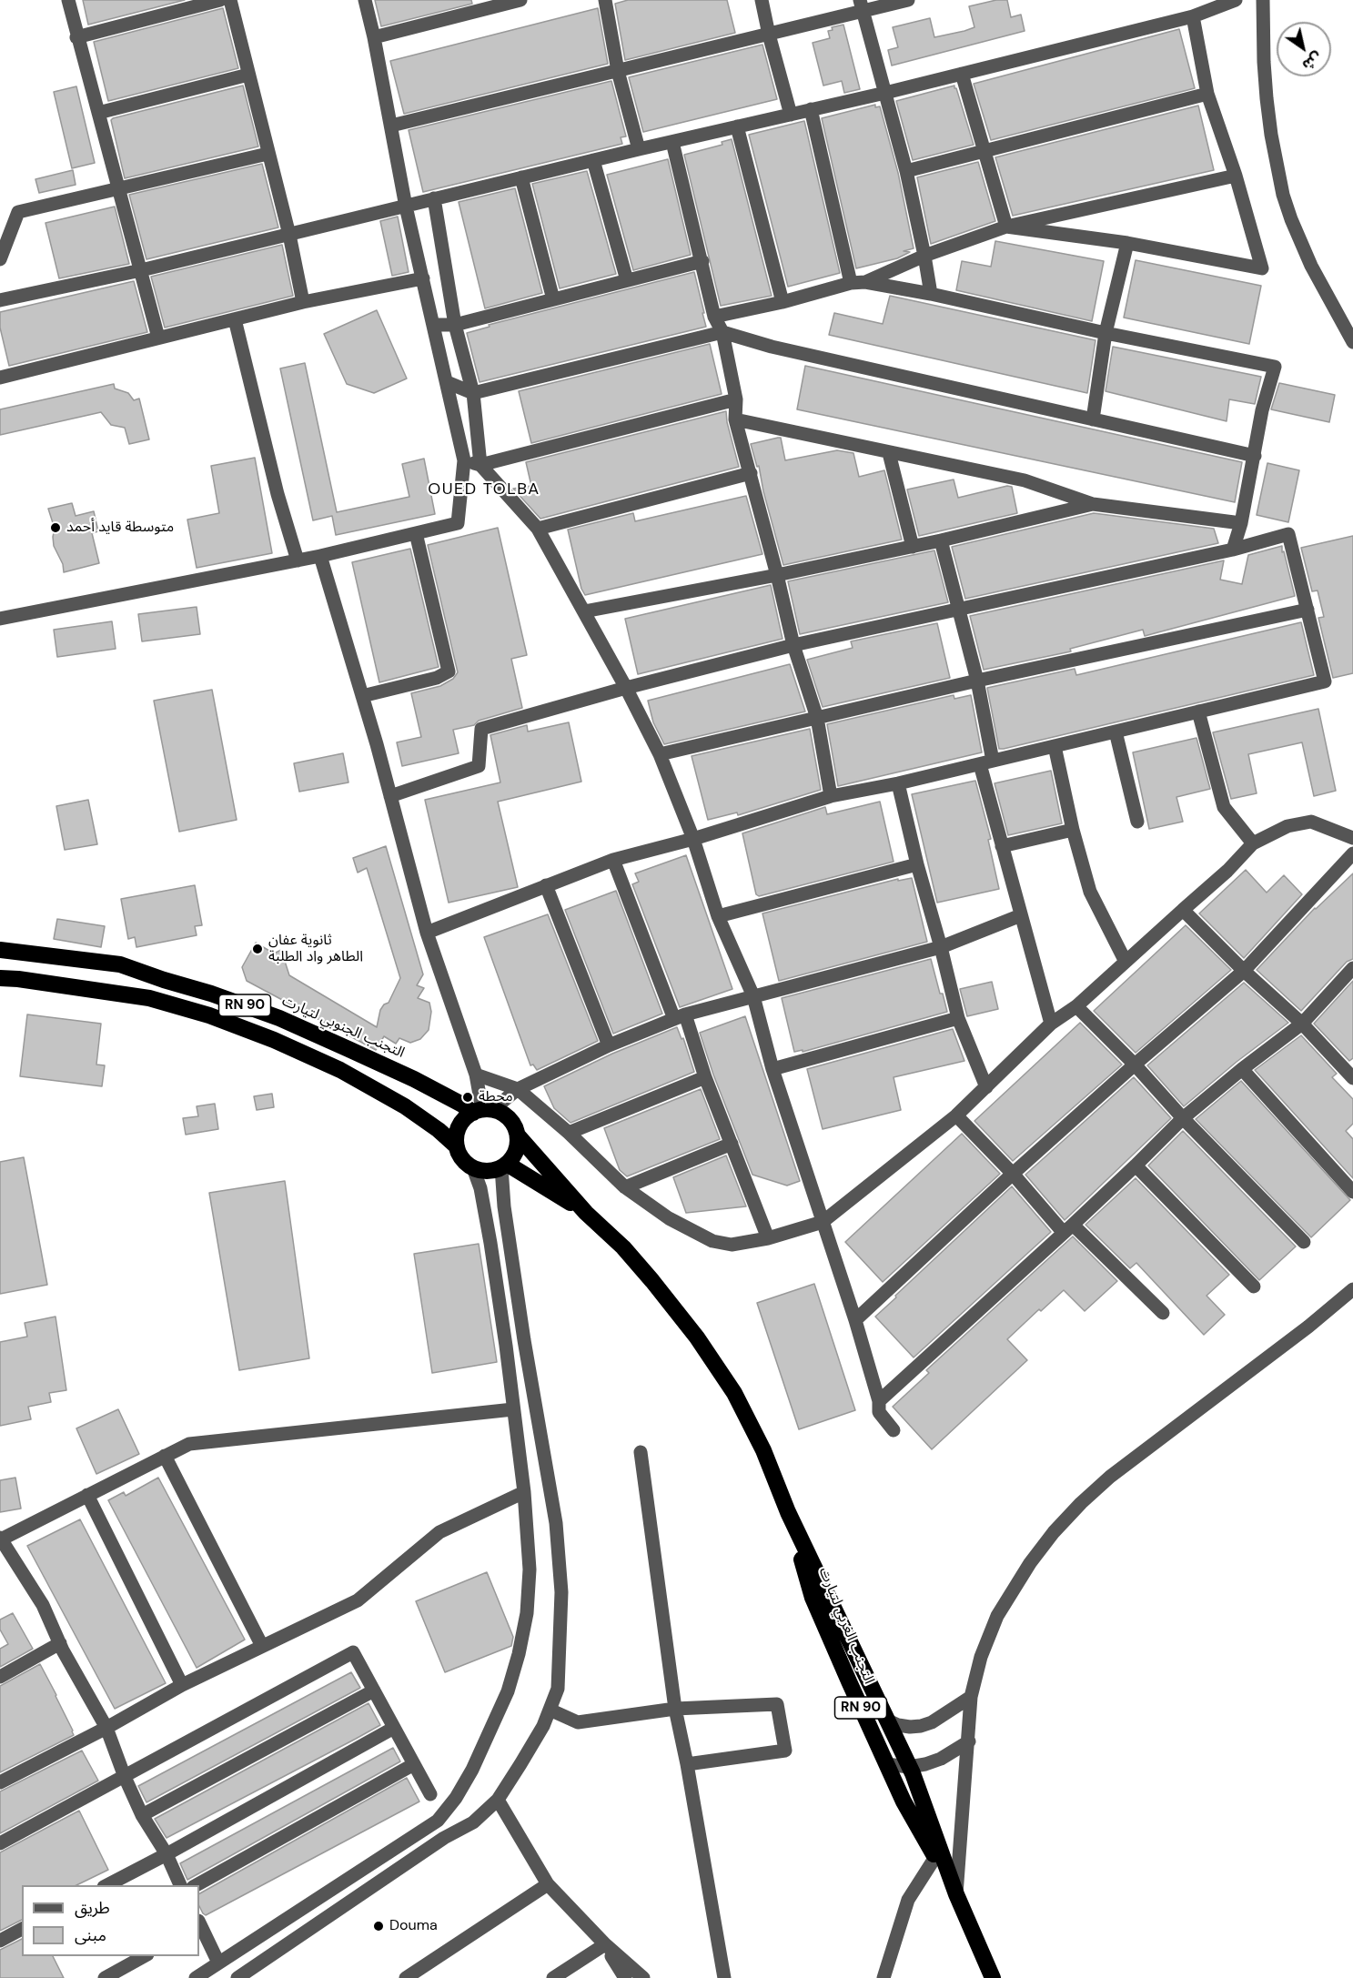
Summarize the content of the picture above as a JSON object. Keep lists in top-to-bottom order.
{
  "streets": {
    "highway": ["RN 90", "التجنب الجنوبي لتيارت", "التجنب الغربي لتيارت"]
  },
  "crossings": [
    ["RN 90", "التجنب الجنوبي لتيارت"],
    ["RN 90", "التجنب الغربي لتيارت"],
    ["التجنب الجنوبي لتيارت", "التجنب الغربي لتيارت"]
  ],
  "districts": ["OUED TOLBA"],
  "places": [
    "متوسطة قايد أحمد",
    "ثانوية عفان الطاهر واد الطلبة",
    "محطة",
    "Douma"
  ],
  "legend": ["طريق", "مبنى"],
  "north": "bottom right"
}
